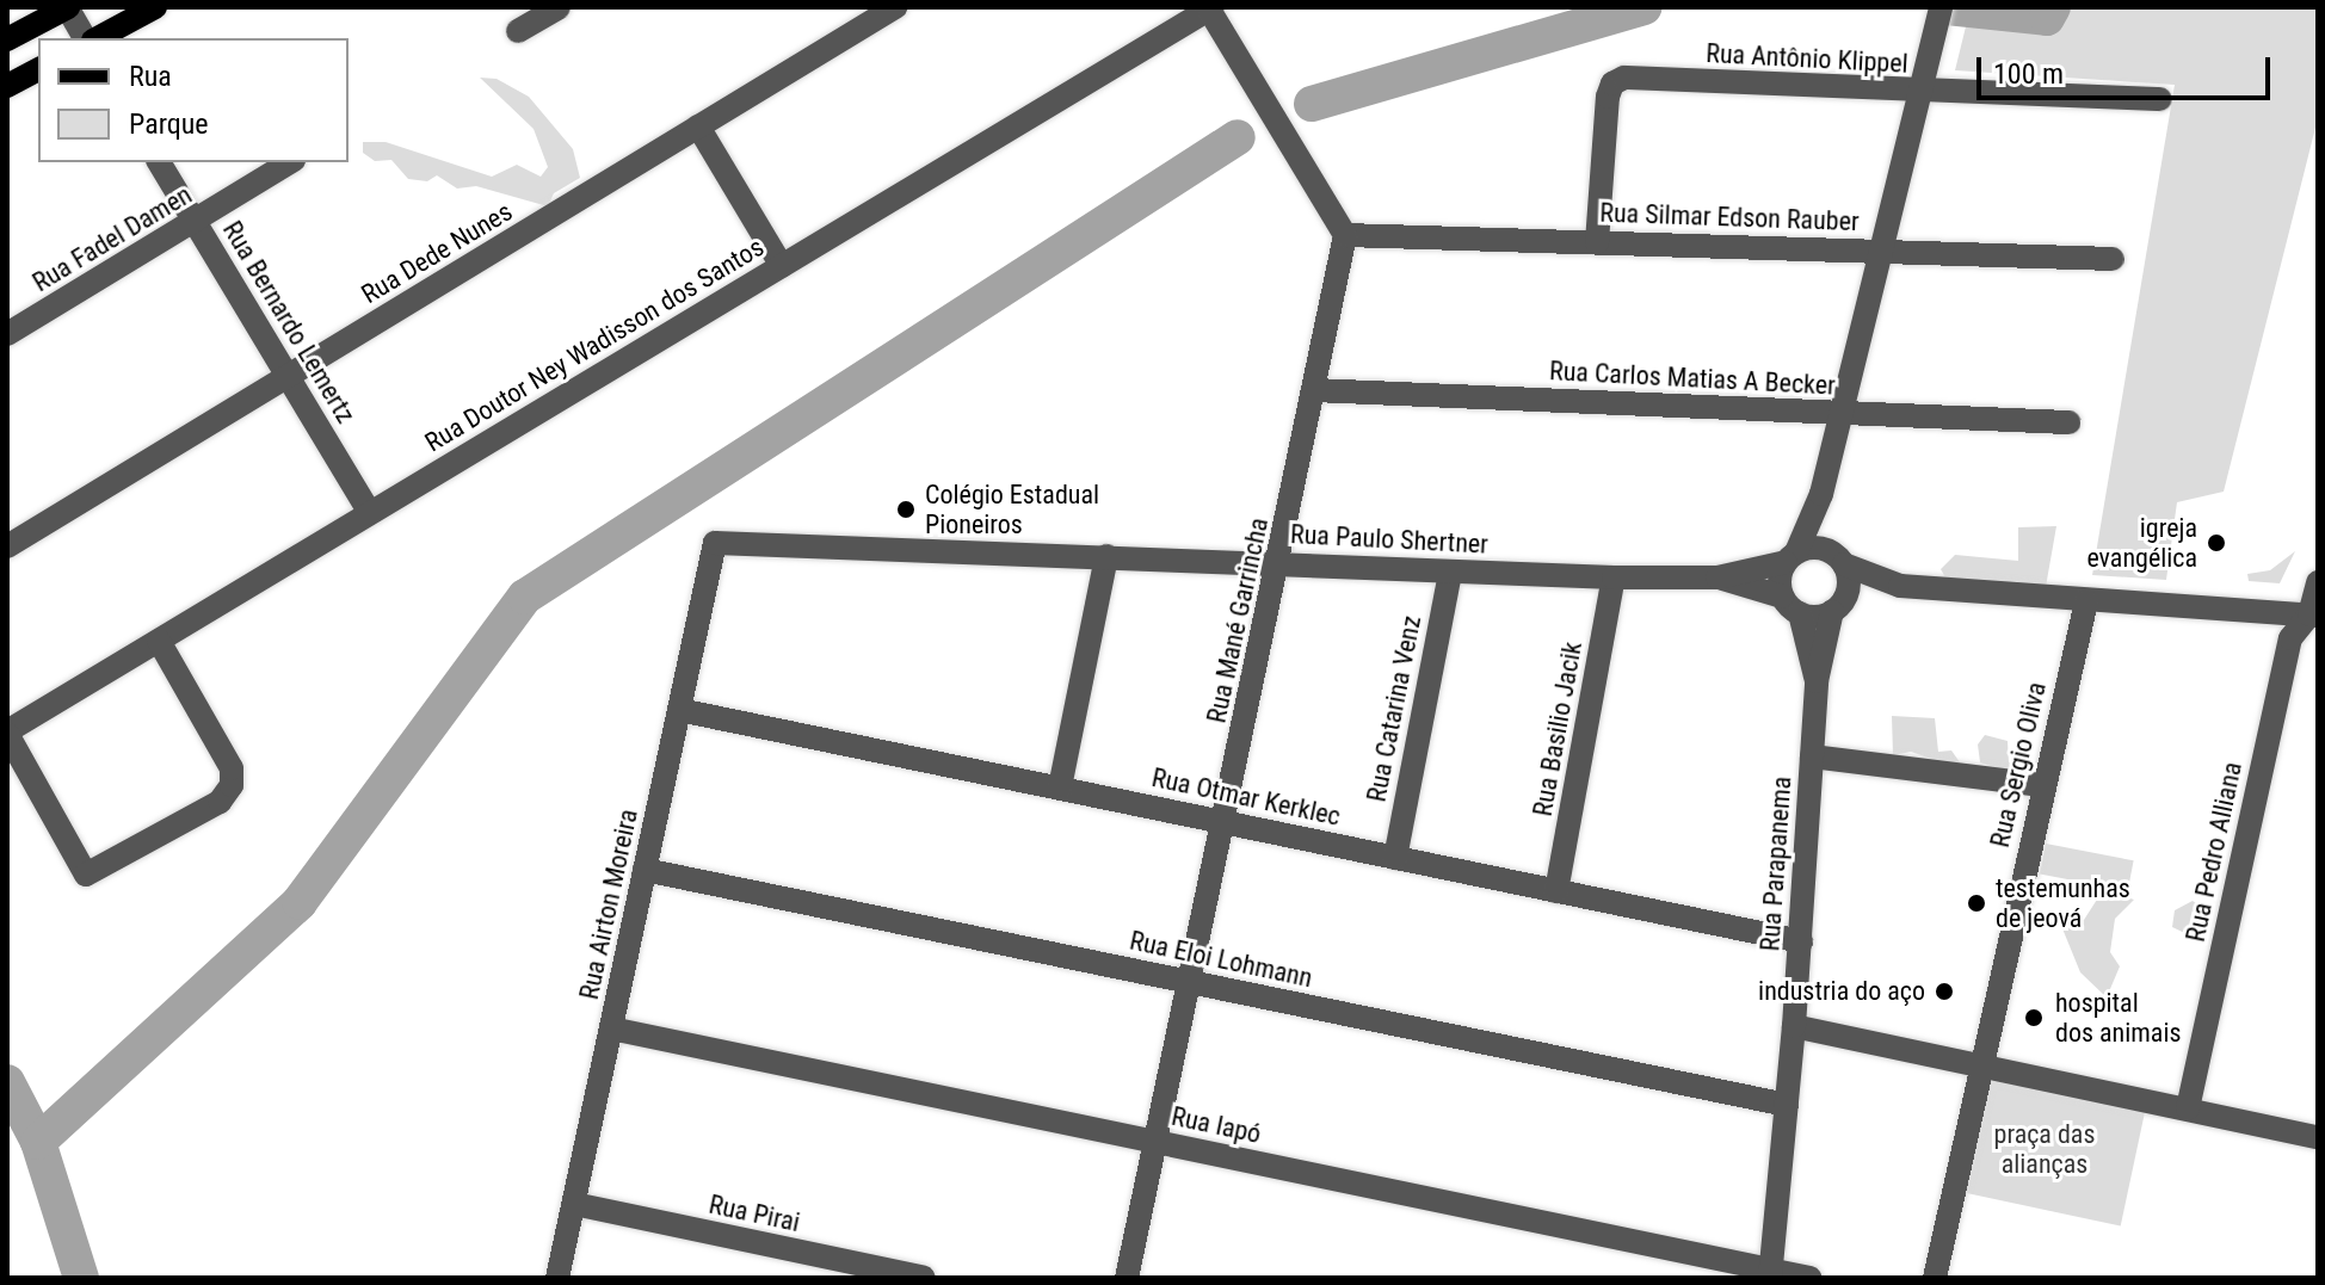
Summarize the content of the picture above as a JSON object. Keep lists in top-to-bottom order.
{
  "streets": {
    "street": [
      "Rua Antônio Klippel",
      "Rua Silmar Edson Rauber",
      "Rua Fadel Damen",
      "Rua Dede Nunes",
      "Rua Bernardo Lemertz",
      "Rua Doutor Ney Wadisson dos Santos",
      "Rua Carlos Matias A Becker",
      "Rua Paulo Shertner",
      "Rua Mané Garrincha",
      "Rua Catarina Venz",
      "Rua Basilio Jacik",
      "Rua Sergio Oliva",
      "Rua Otmar Kerklec",
      "Rua Pedro Alliana",
      "Rua Parapanema",
      "Rua Airton Moreira",
      "Rua Eloi Lohmann",
      "Rua Iapó",
      "Rua Pirai"
    ]
  },
  "crossings": [
    ["Rua Antônio Klippel", "Rua Silmar Edson Rauber"],
    ["Rua Silmar Edson Rauber", "Rua Mané Garrincha"],
    ["Rua Fadel Damen", "Rua Bernardo Lemertz"],
    ["Rua Dede Nunes", "Rua Bernardo Lemertz"],
    ["Rua Bernardo Lemertz", "Rua Doutor Ney Wadisson dos Santos"],
    ["Rua Carlos Matias A Becker", "Rua Mané Garrincha"],
    ["Rua Paulo Shertner", "Rua Mané Garrincha"],
    ["Rua Paulo Shertner", "Rua Catarina Venz"],
    ["Rua Paulo Shertner", "Rua Basilio Jacik"],
    ["Rua Paulo Shertner", "Rua Parapanema"],
    ["Rua Paulo Shertner", "Rua Airton Moreira"],
    ["Rua Mané Garrincha", "Rua Otmar Kerklec"],
    ["Rua Mané Garrincha", "Rua Eloi Lohmann"],
    ["Rua Mané Garrincha", "Rua Iapó"],
    ["Rua Catarina Venz", "Rua Otmar Kerklec"],
    ["Rua Basilio Jacik", "Rua Otmar Kerklec"],
    ["Rua Otmar Kerklec", "Rua Parapanema"],
    ["Rua Otmar Kerklec", "Rua Airton Moreira"],
    ["Rua Parapanema", "Rua Eloi Lohmann"],
    ["Rua Parapanema", "Rua Iapó"],
    ["Rua Airton Moreira", "Rua Eloi Lohmann"],
    ["Rua Airton Moreira", "Rua Iapó"],
    ["Rua Airton Moreira", "Rua Pirai"]
  ],
  "parks": ["praça das alianças"],
  "places": [
    "Colégio Estadual Pioneiros",
    "igreja evangélica",
    "testemunhas de jeová",
    "industria do aço",
    "hospital dos animais"
  ],
  "legend": ["Rua", "Parque"],
  "scale_bar": "100 m"
}
